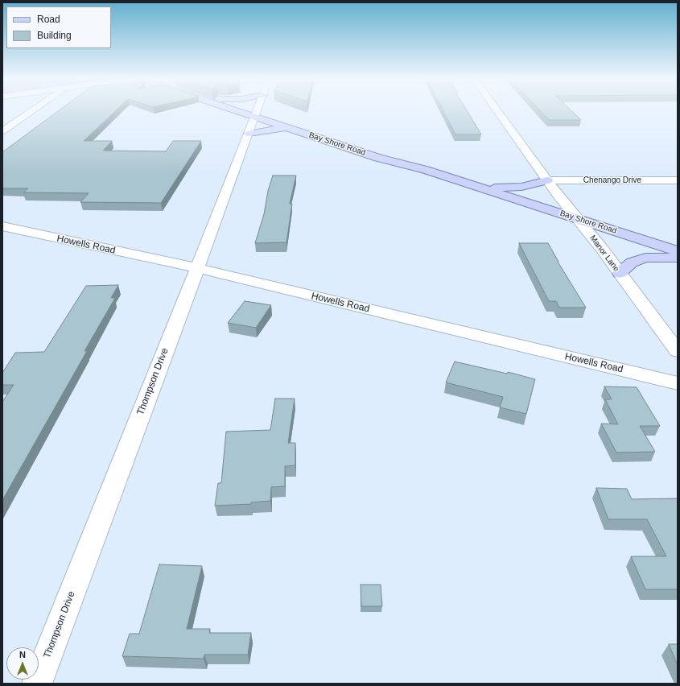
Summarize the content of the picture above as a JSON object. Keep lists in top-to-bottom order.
{
  "streets": {
    "main road": ["Bay Shore Road"],
    "street": [
      "Chenango Drive",
      "Howells Road",
      "Manor Lane",
      "Thompson Drive"
    ]
  },
  "crossings": [
    ["Bay Shore Road", "Manor Lane"],
    ["Bay Shore Road", "Thompson Drive"],
    ["Chenango Drive", "Manor Lane"],
    ["Howells Road", "Thompson Drive"]
  ],
  "legend": ["Road", "Building"],
  "north": "top"
}
